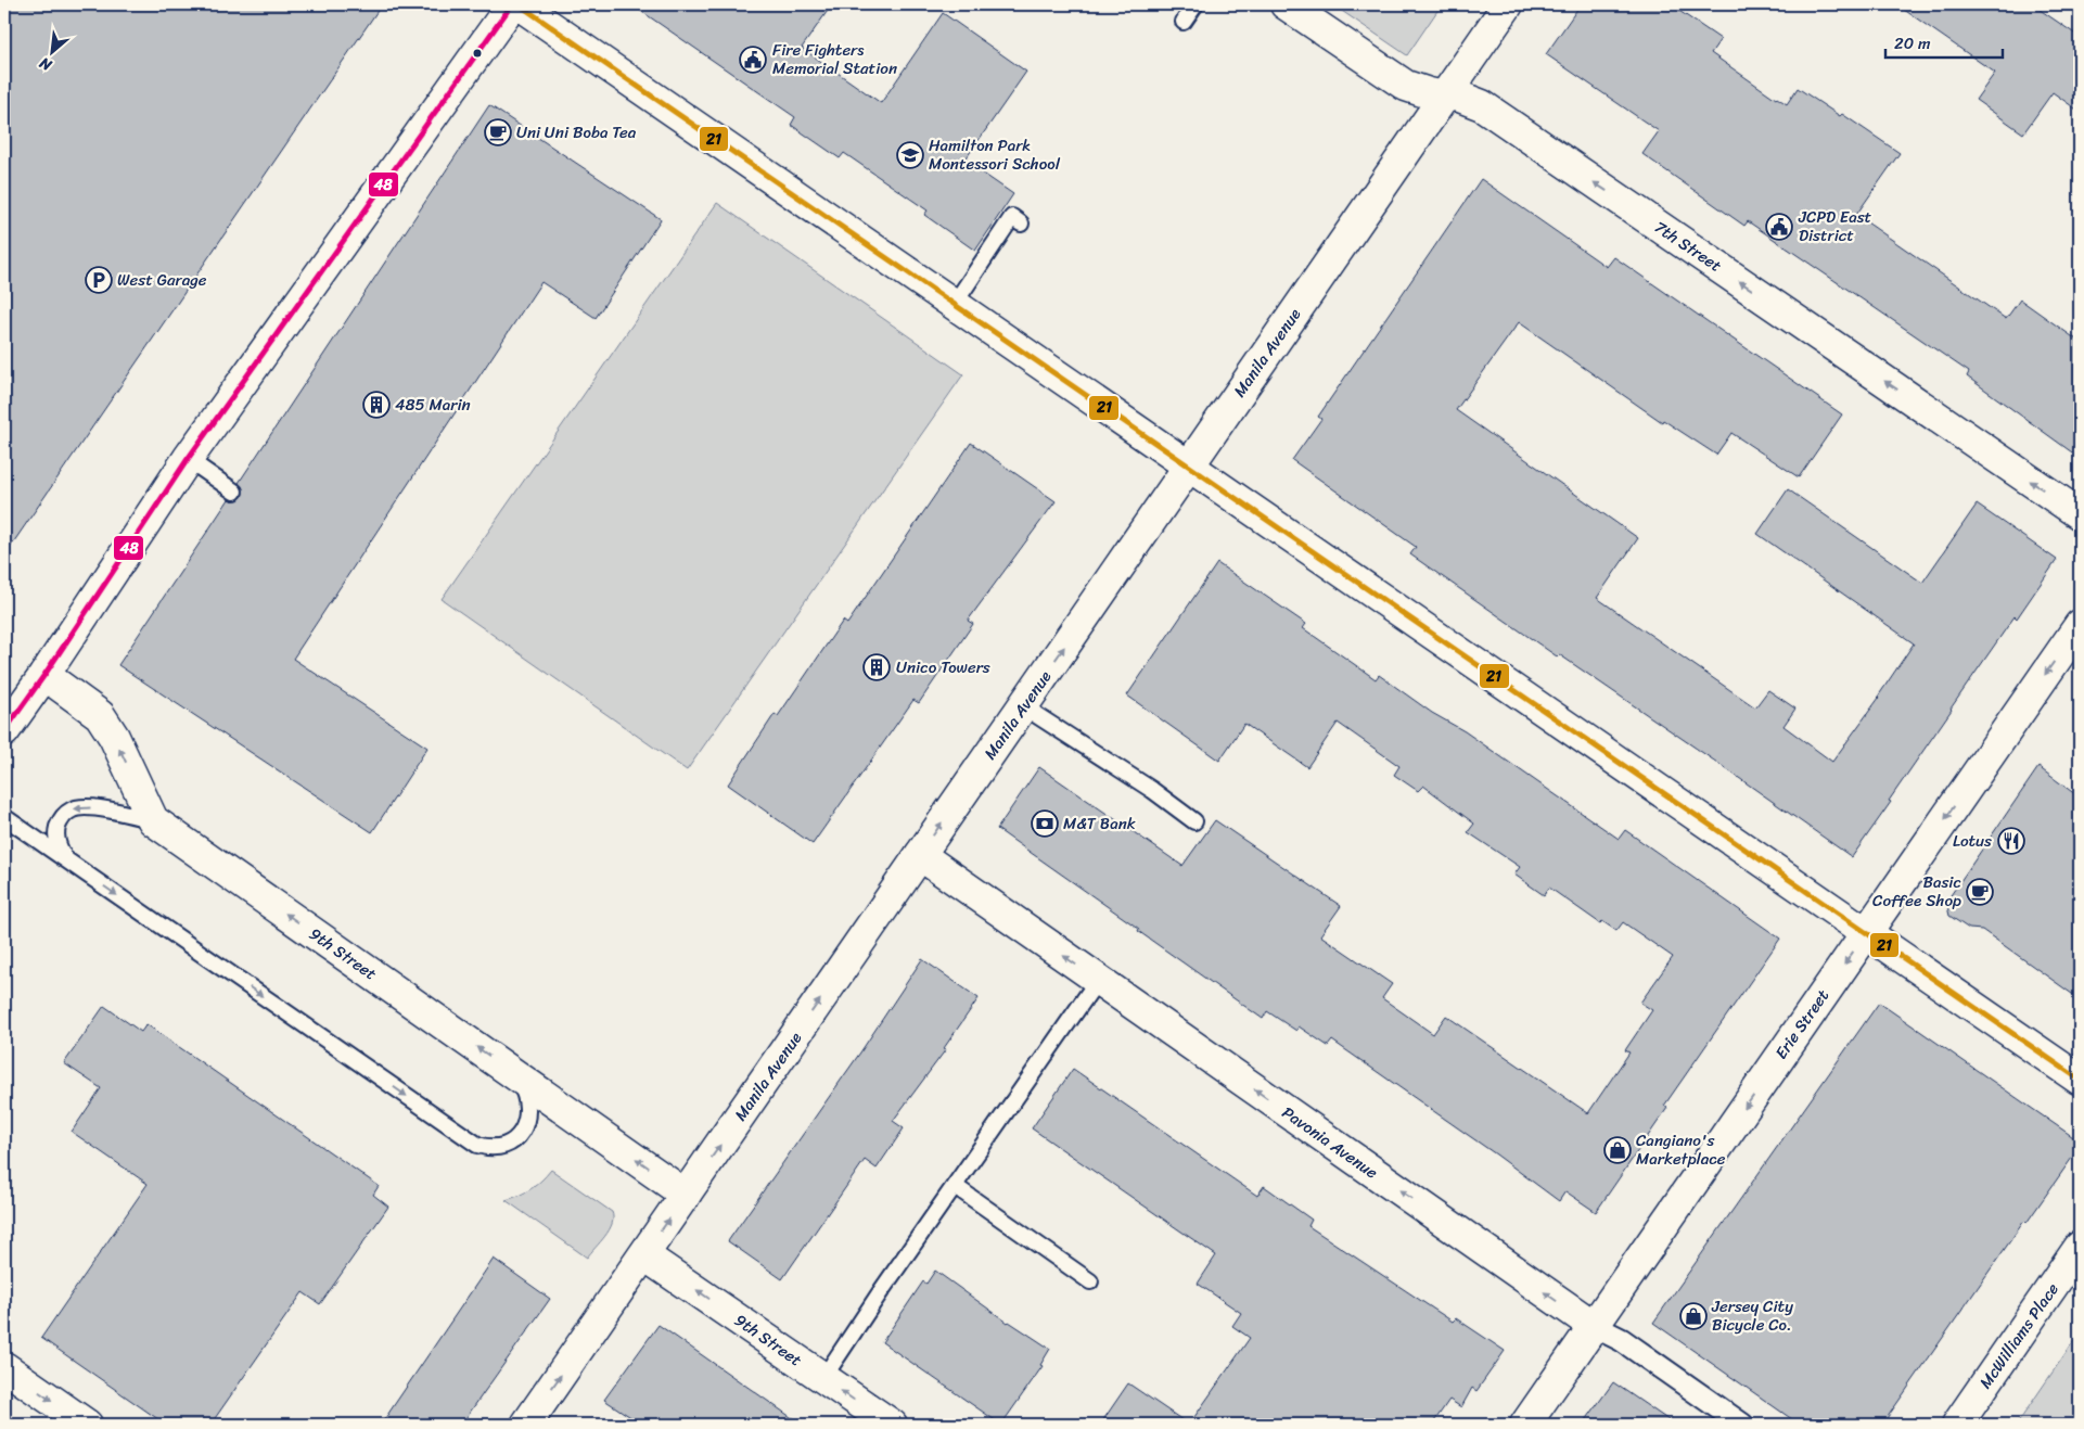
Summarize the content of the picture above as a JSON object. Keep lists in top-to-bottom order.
{
  "streets": {
    "street": [
      "7th Street",
      "Manila Avenue",
      "9th Street",
      "Erie Street",
      "Pavonia Avenue",
      "McWilliams Place"
    ]
  },
  "crossings": [
    ["7th Street", "Manila Avenue"],
    ["Manila Avenue", "9th Street"],
    ["Manila Avenue", "Pavonia Avenue"],
    ["Erie Street", "Pavonia Avenue"]
  ],
  "one_way": [
    "7th Street",
    "Manila Avenue",
    "9th Street",
    "Erie Street",
    "Pavonia Avenue"
  ],
  "places": {
    "public building": ["Fire Fighters Memorial Station", "JCPD East District"],
    "cafe": ["Uni Uni Boba Tea", "Basic Coffee Shop"],
    "school or university": ["Hamilton Park Montessori School"],
    "parking": ["West Garage"],
    "building": ["485 Marin", "Unico Towers"],
    "bank": ["M&T Bank"],
    "restaurant": ["Lotus"],
    "shop": ["Cangiano's Marketplace", "Jersey City Bicycle Co."]
  },
  "lines": ["transit line 21", "transit line 48"],
  "scale_bar": "20 m",
  "north": "bottom left"
}
